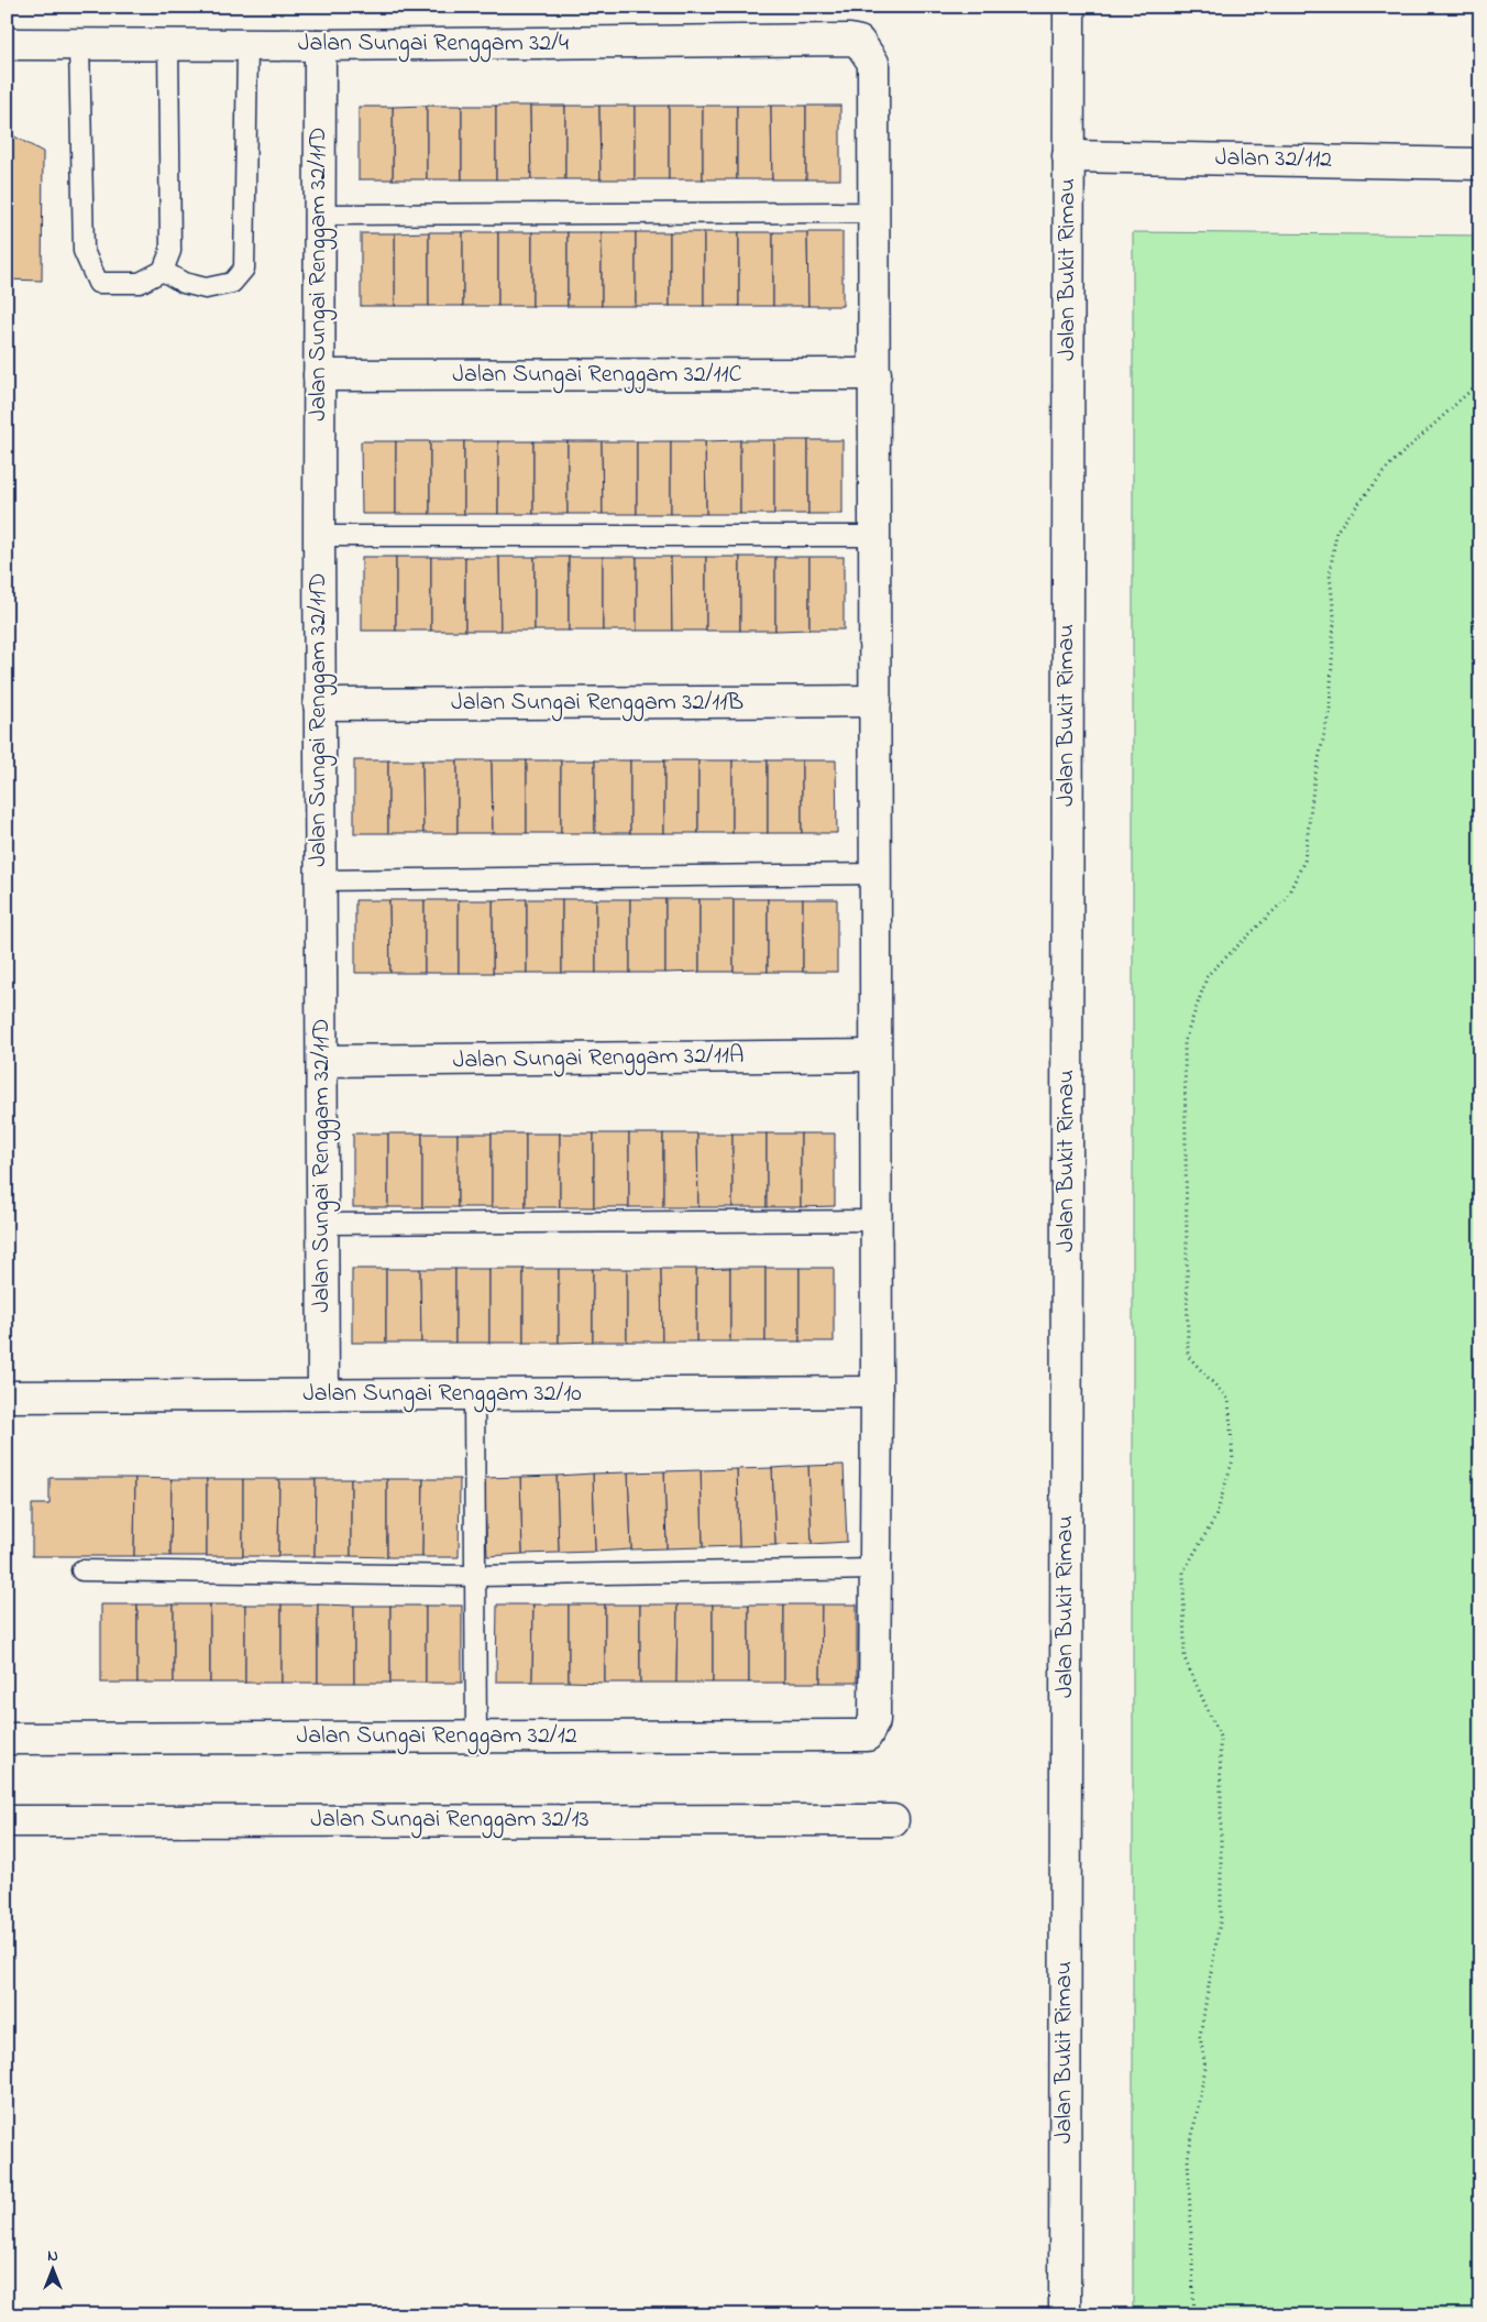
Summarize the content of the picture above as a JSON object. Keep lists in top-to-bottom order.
{
  "streets": {
    "street": [
      "Jalan Sungai Renggam 32/4",
      "Jalan 32/112",
      "Jalan Bukit Rimau",
      "Jalan Sungai Renggam 32/11D",
      "Jalan Sungai Renggam 32/11C",
      "Jalan Sungai Renggam 32/11B",
      "Jalan Sungai Renggam 32/11A",
      "Jalan Sungai Renggam 32/10",
      "Jalan Sungai Renggam 32/12",
      "Jalan Sungai Renggam 32/13"
    ]
  },
  "crossings": [
    ["Jalan Sungai Renggam 32/4", "Jalan Sungai Renggam 32/11D"],
    ["Jalan 32/112", "Jalan Bukit Rimau"],
    ["Jalan Sungai Renggam 32/11D", "Jalan Sungai Renggam 32/11C"],
    ["Jalan Sungai Renggam 32/11D", "Jalan Sungai Renggam 32/11B"],
    ["Jalan Sungai Renggam 32/11D", "Jalan Sungai Renggam 32/11A"],
    ["Jalan Sungai Renggam 32/11D", "Jalan Sungai Renggam 32/10"]
  ],
  "north": "top"
}
